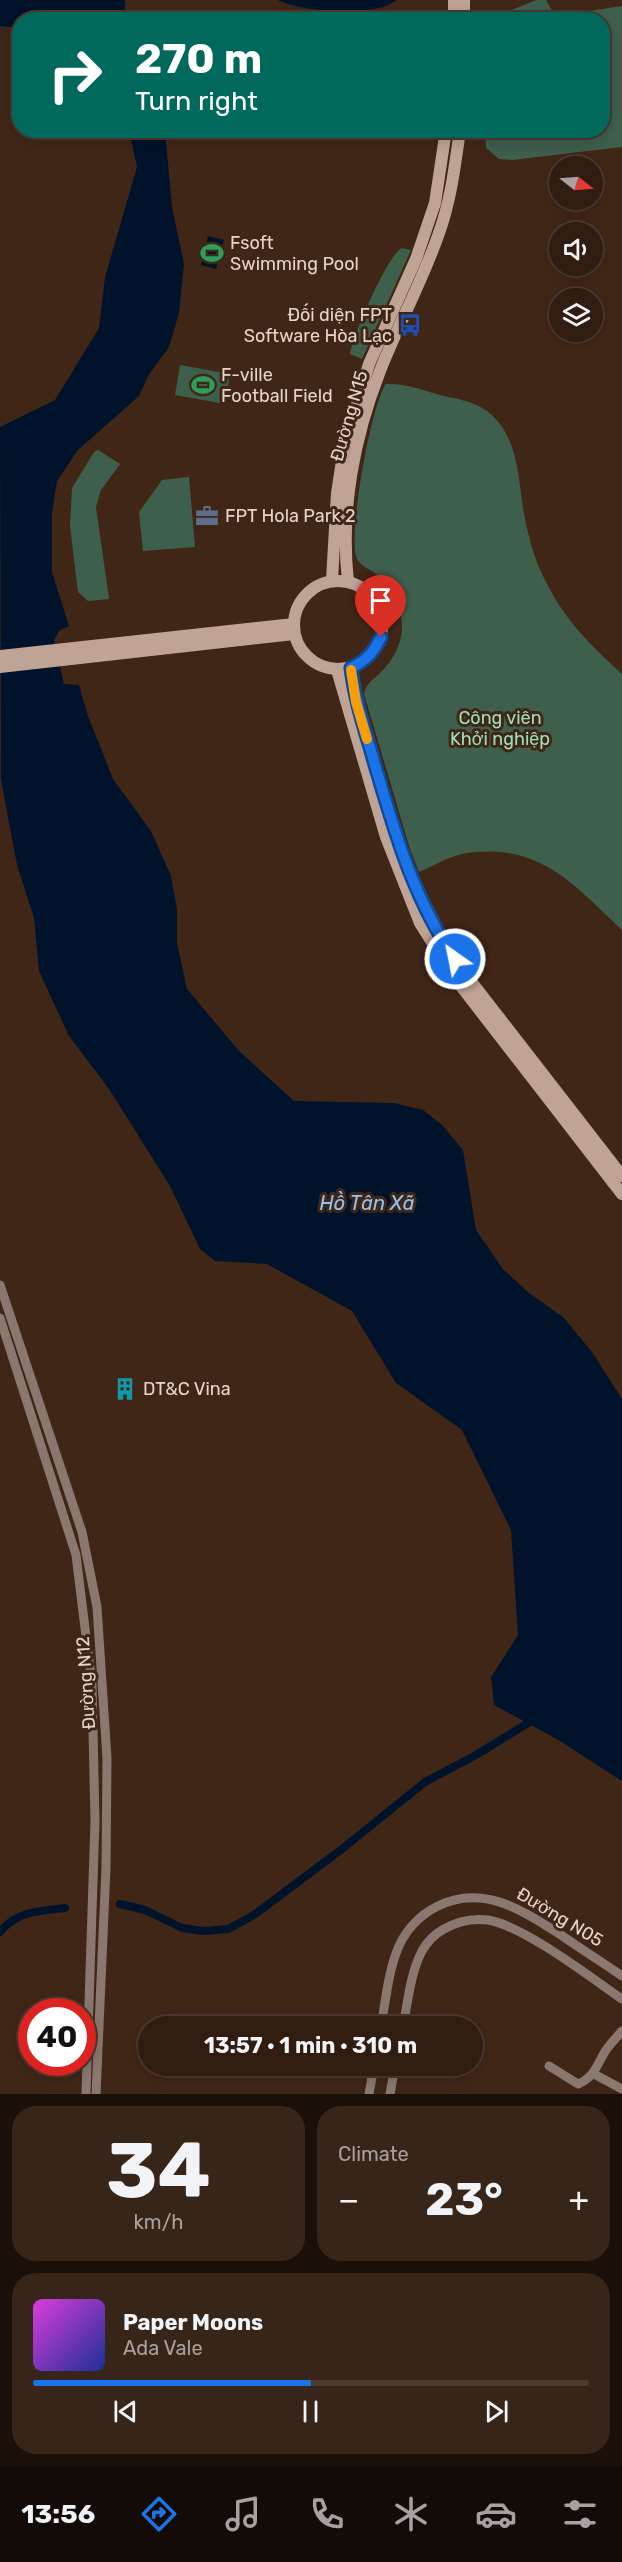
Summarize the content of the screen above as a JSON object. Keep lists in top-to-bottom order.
{
  "streets": {
    "street": ["Đường N15", "Đường N12", "Đường N05"]
  },
  "water": ["Hồ Tân Xã"],
  "parks": ["Công viên Khởi nghiệp"],
  "places": {
    "sports": ["Fsoft Swimming Pool", "F-ville Football Field"],
    "bus stop": ["Đối diện FPT Software Hòa Lạc"],
    "office": ["FPT Hola Park 2"],
    "building": ["DT&C Vina"]
  },
  "north": "right",
  "page": {
    "turn": ["270 m", "Turn right"],
    "limit": "40",
    "trip": "13:57 · 1 min · 310 m",
    "tile": [
      ["34", "km/h"],
      "Climate"
    ],
    "heat": ["−", "23°", "+"],
    "song": ["Paper Moons", "Ada Vale"],
    "tabs": "13:56"
  }
}
